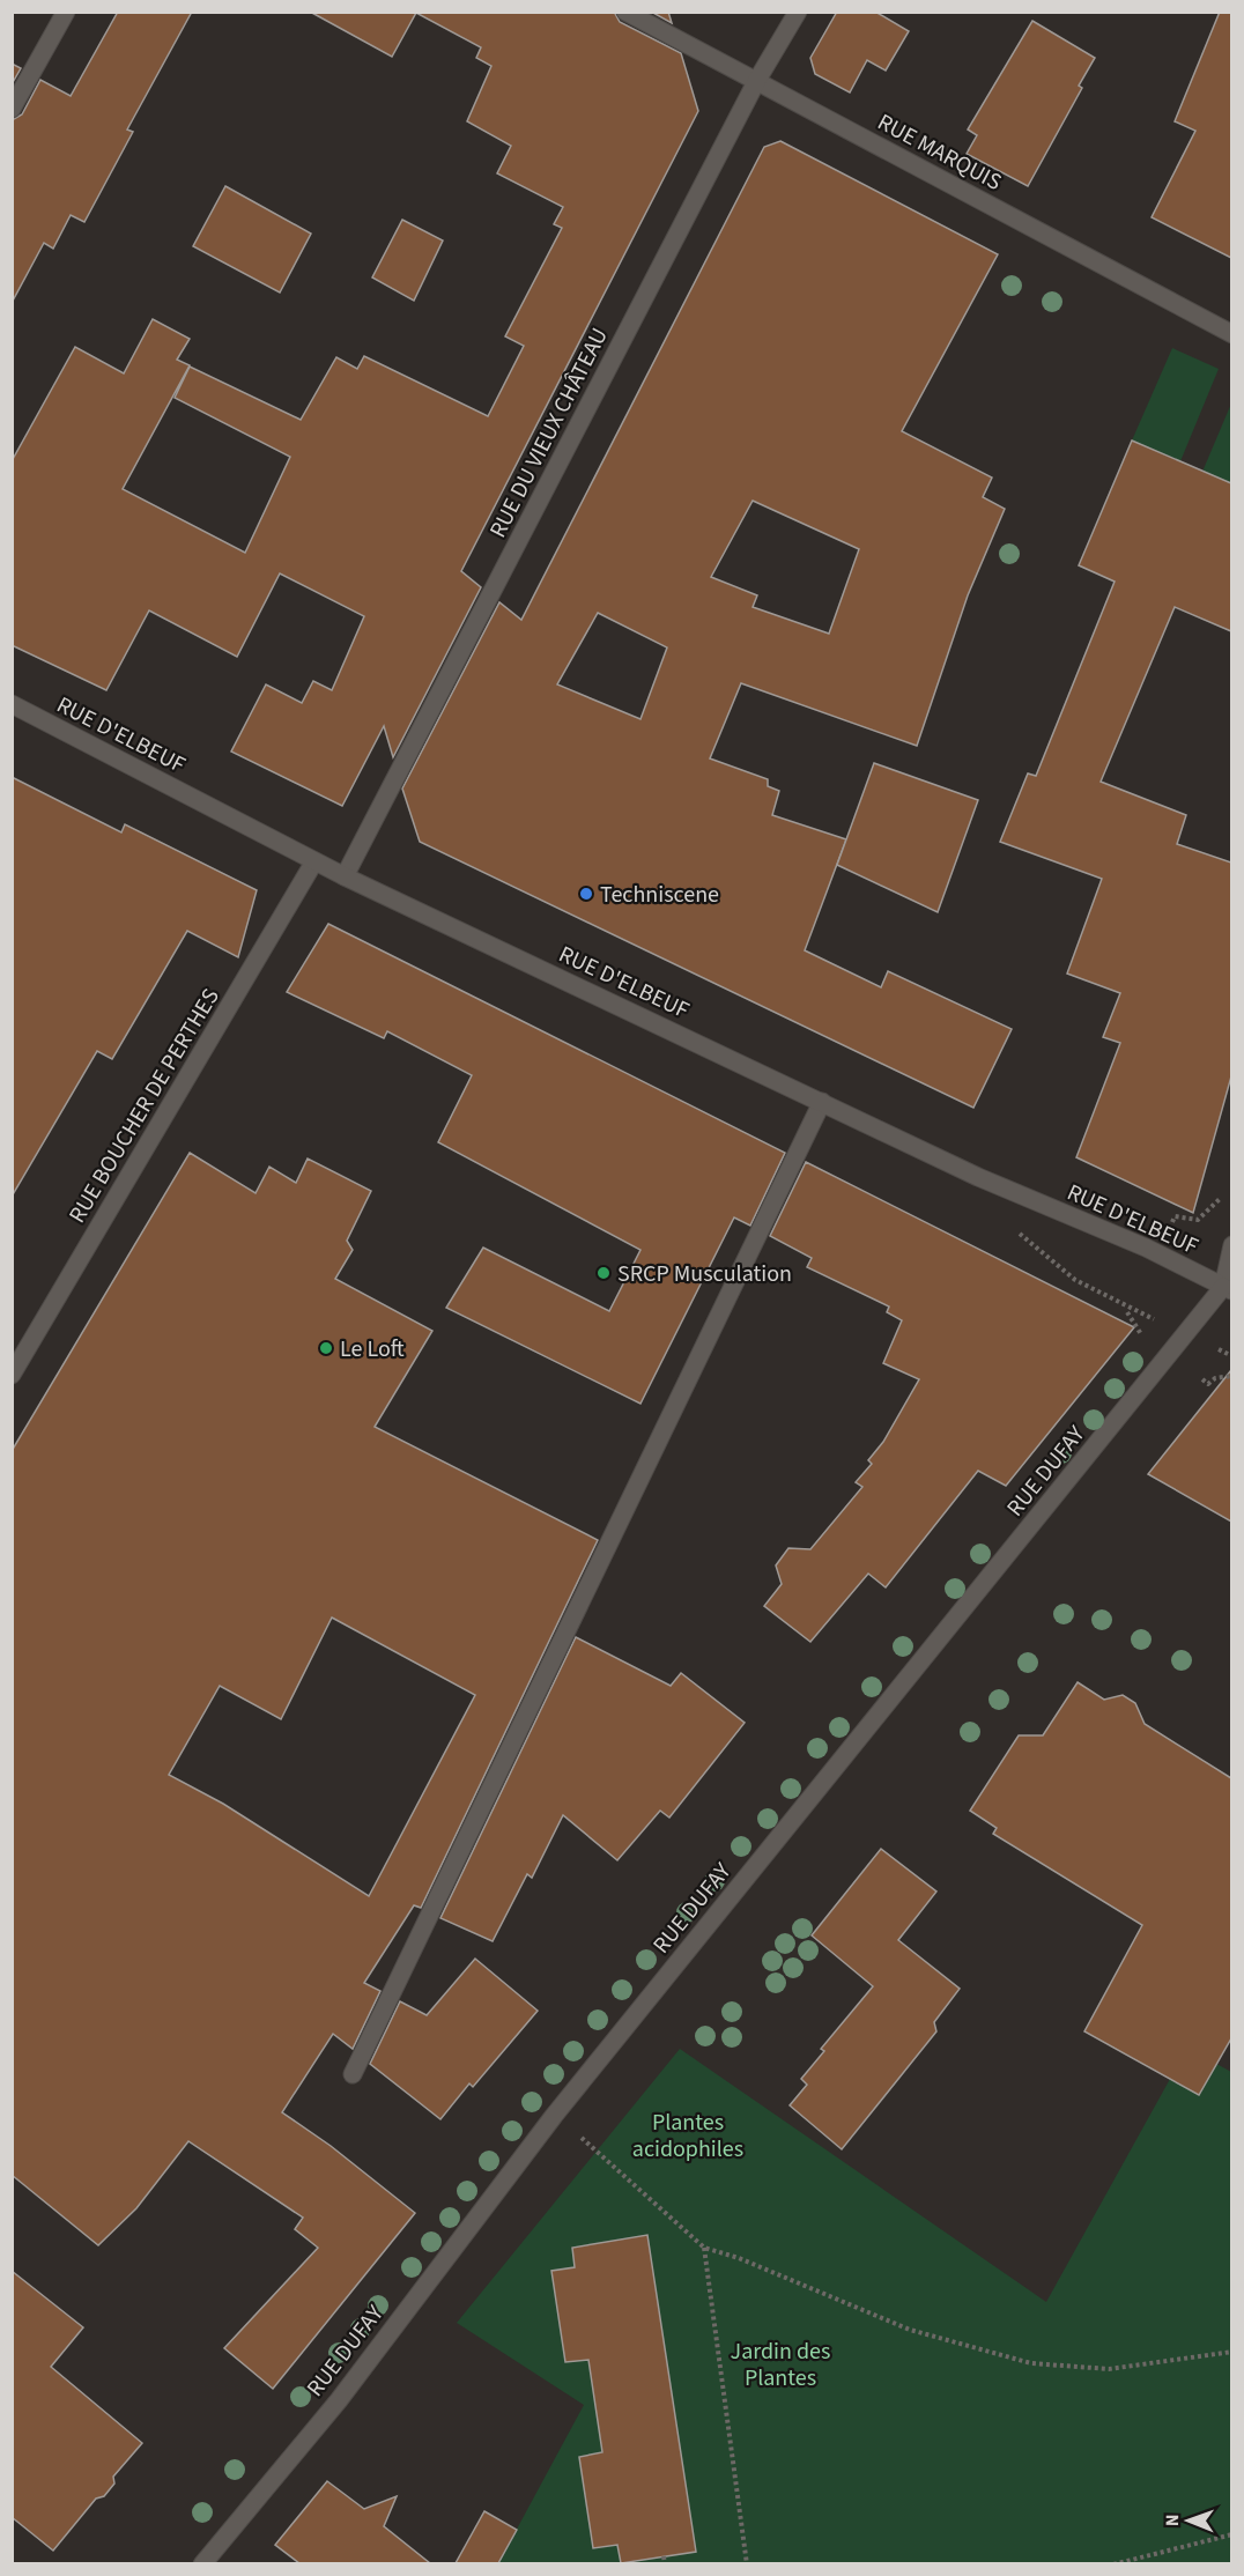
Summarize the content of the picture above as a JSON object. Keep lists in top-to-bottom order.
{
  "streets": {
    "street": [
      "RUE MARQUIS",
      "RUE DU VIEUX CHÂTEAU",
      "RUE D'ELBEUF",
      "RUE BOUCHER DE PERTHES",
      "RUE DUFAY"
    ]
  },
  "crossings": [
    ["RUE MARQUIS", "RUE DU VIEUX CHÂTEAU"],
    ["RUE DU VIEUX CHÂTEAU", "RUE D'ELBEUF"],
    ["RUE D'ELBEUF", "RUE BOUCHER DE PERTHES"],
    ["RUE D'ELBEUF", "RUE DUFAY"]
  ],
  "parks": ["Plantes acidophiles", "Jardin des Plantes"],
  "places": ["Techniscene", "SRCP Musculation", "Le Loft"],
  "north": "left"
}
